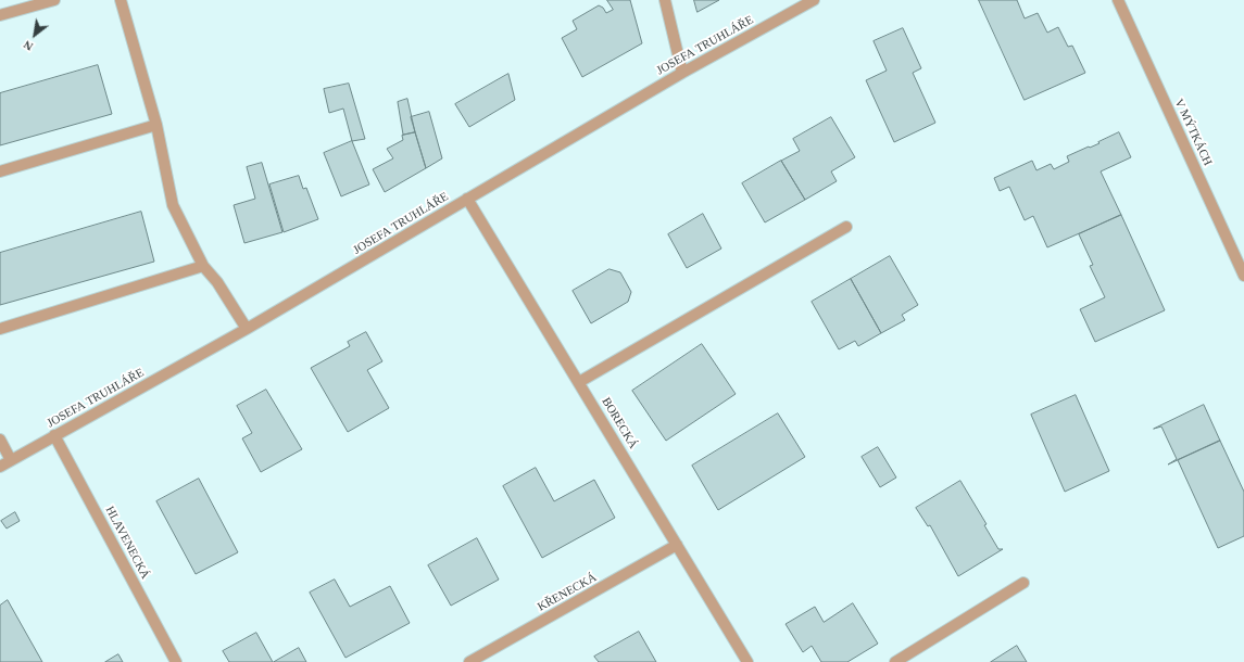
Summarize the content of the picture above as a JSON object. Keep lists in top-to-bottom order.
{
  "streets": {
    "street": [
      "JOSEFA TRUHLÁŘE",
      "V MÝTKÁCH",
      "BORECKÁ",
      "HLAVENECKÁ",
      "KŘENECKÁ"
    ]
  },
  "crossings": [
    ["JOSEFA TRUHLÁŘE", "BORECKÁ"],
    ["JOSEFA TRUHLÁŘE", "HLAVENECKÁ"],
    ["BORECKÁ", "KŘENECKÁ"]
  ],
  "north": "bottom left"
}
